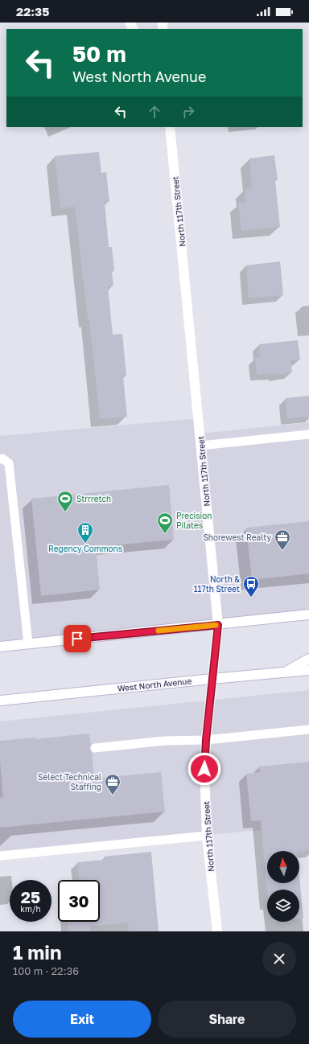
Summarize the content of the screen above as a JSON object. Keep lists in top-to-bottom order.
{
  "streets": {
    "street": ["North 117th Street", "West North Avenue"]
  },
  "crossings": [
    ["North 117th Street", "West North Avenue"]
  ],
  "places": {
    "sports": ["Strrretch", "Precision Pilates"],
    "building": ["Regency Commons"],
    "office": ["Shorewest Realty", "Select Technical Staffing"],
    "bus stop": ["North & 117th Street"]
  },
  "north": "top",
  "page": {
    "status": "22:35",
    "turn": ["50 m", "West North Avenue"],
    "speed": "25 km/h",
    "limit": "30",
    "heading": ["1 min", "100 m · 22:36"],
    "buttons": ["Exit", "Share"]
  }
}
